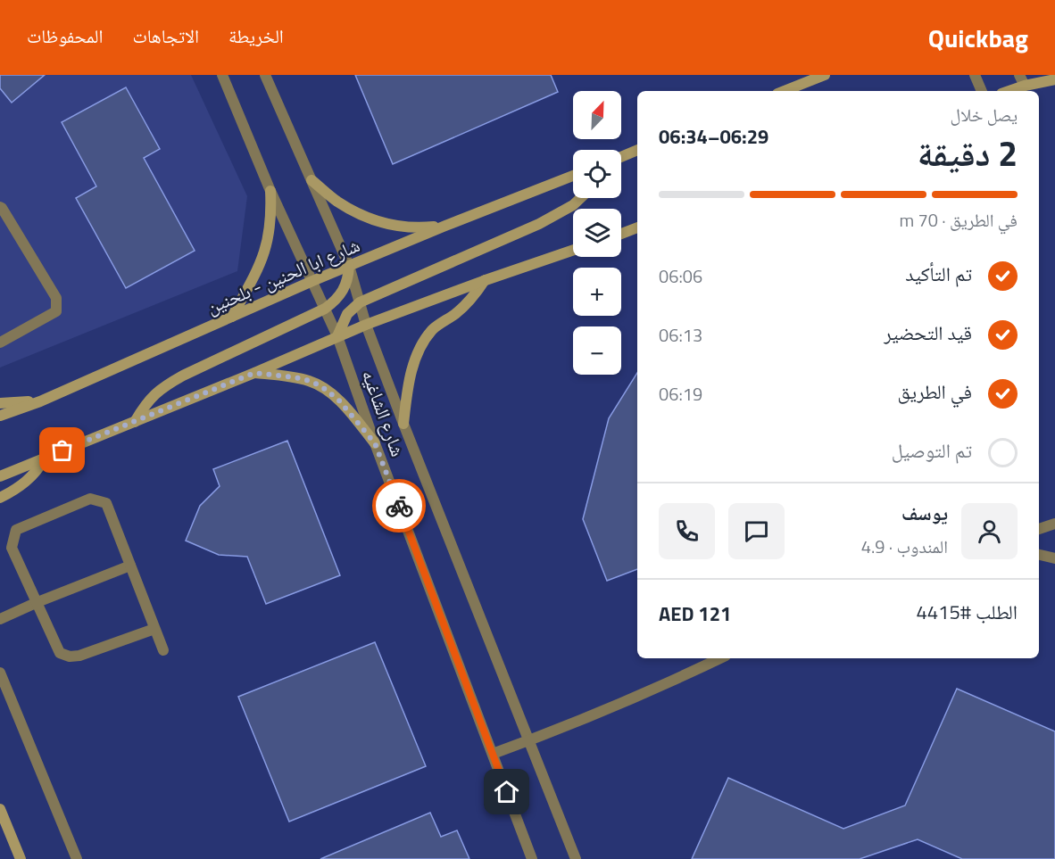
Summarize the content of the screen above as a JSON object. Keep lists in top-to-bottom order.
{
  "streets": {
    "street": ["شارع ابا الحنين - بلحنين", "شارع الشاغيه"]
  },
  "crossings": [
    ["شارع ابا الحنين - بلحنين", "شارع الشاغيه"]
  ],
  "north": "top right",
  "page": {
    "header": "Quickbag",
    "nav": ["الخريطة", "الاتجاهات", "المحفوظات"],
    "map_buttons": ["+", "−"],
    "heading": ["2 دقيقة", "يصل خلال", "06:29–06:34"],
    "panel": [
      "يوسف",
      "المندوب · 4.9",
      "الطلب #4415",
      "AED 121"
    ],
    "bar": "في الطريق · 70 m",
    "list": [
      ["تم التأكيد", "06:06"],
      ["قيد التحضير", "06:13"],
      ["في الطريق", "06:19"],
      "تم التوصيل"
    ]
  }
}
